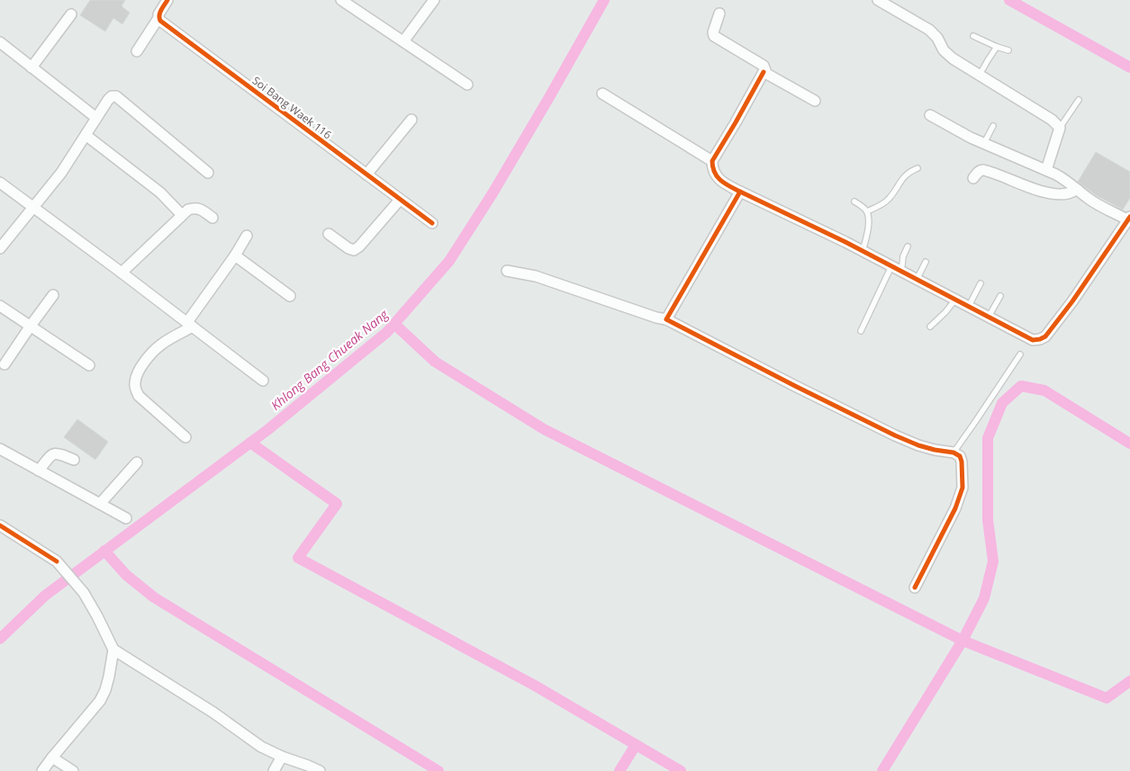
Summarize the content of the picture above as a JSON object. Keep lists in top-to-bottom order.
{
  "streets": {
    "street": ["Soi Bang Waek 116"]
  },
  "water": ["Khlong Bang Chueak Nang"]
}
